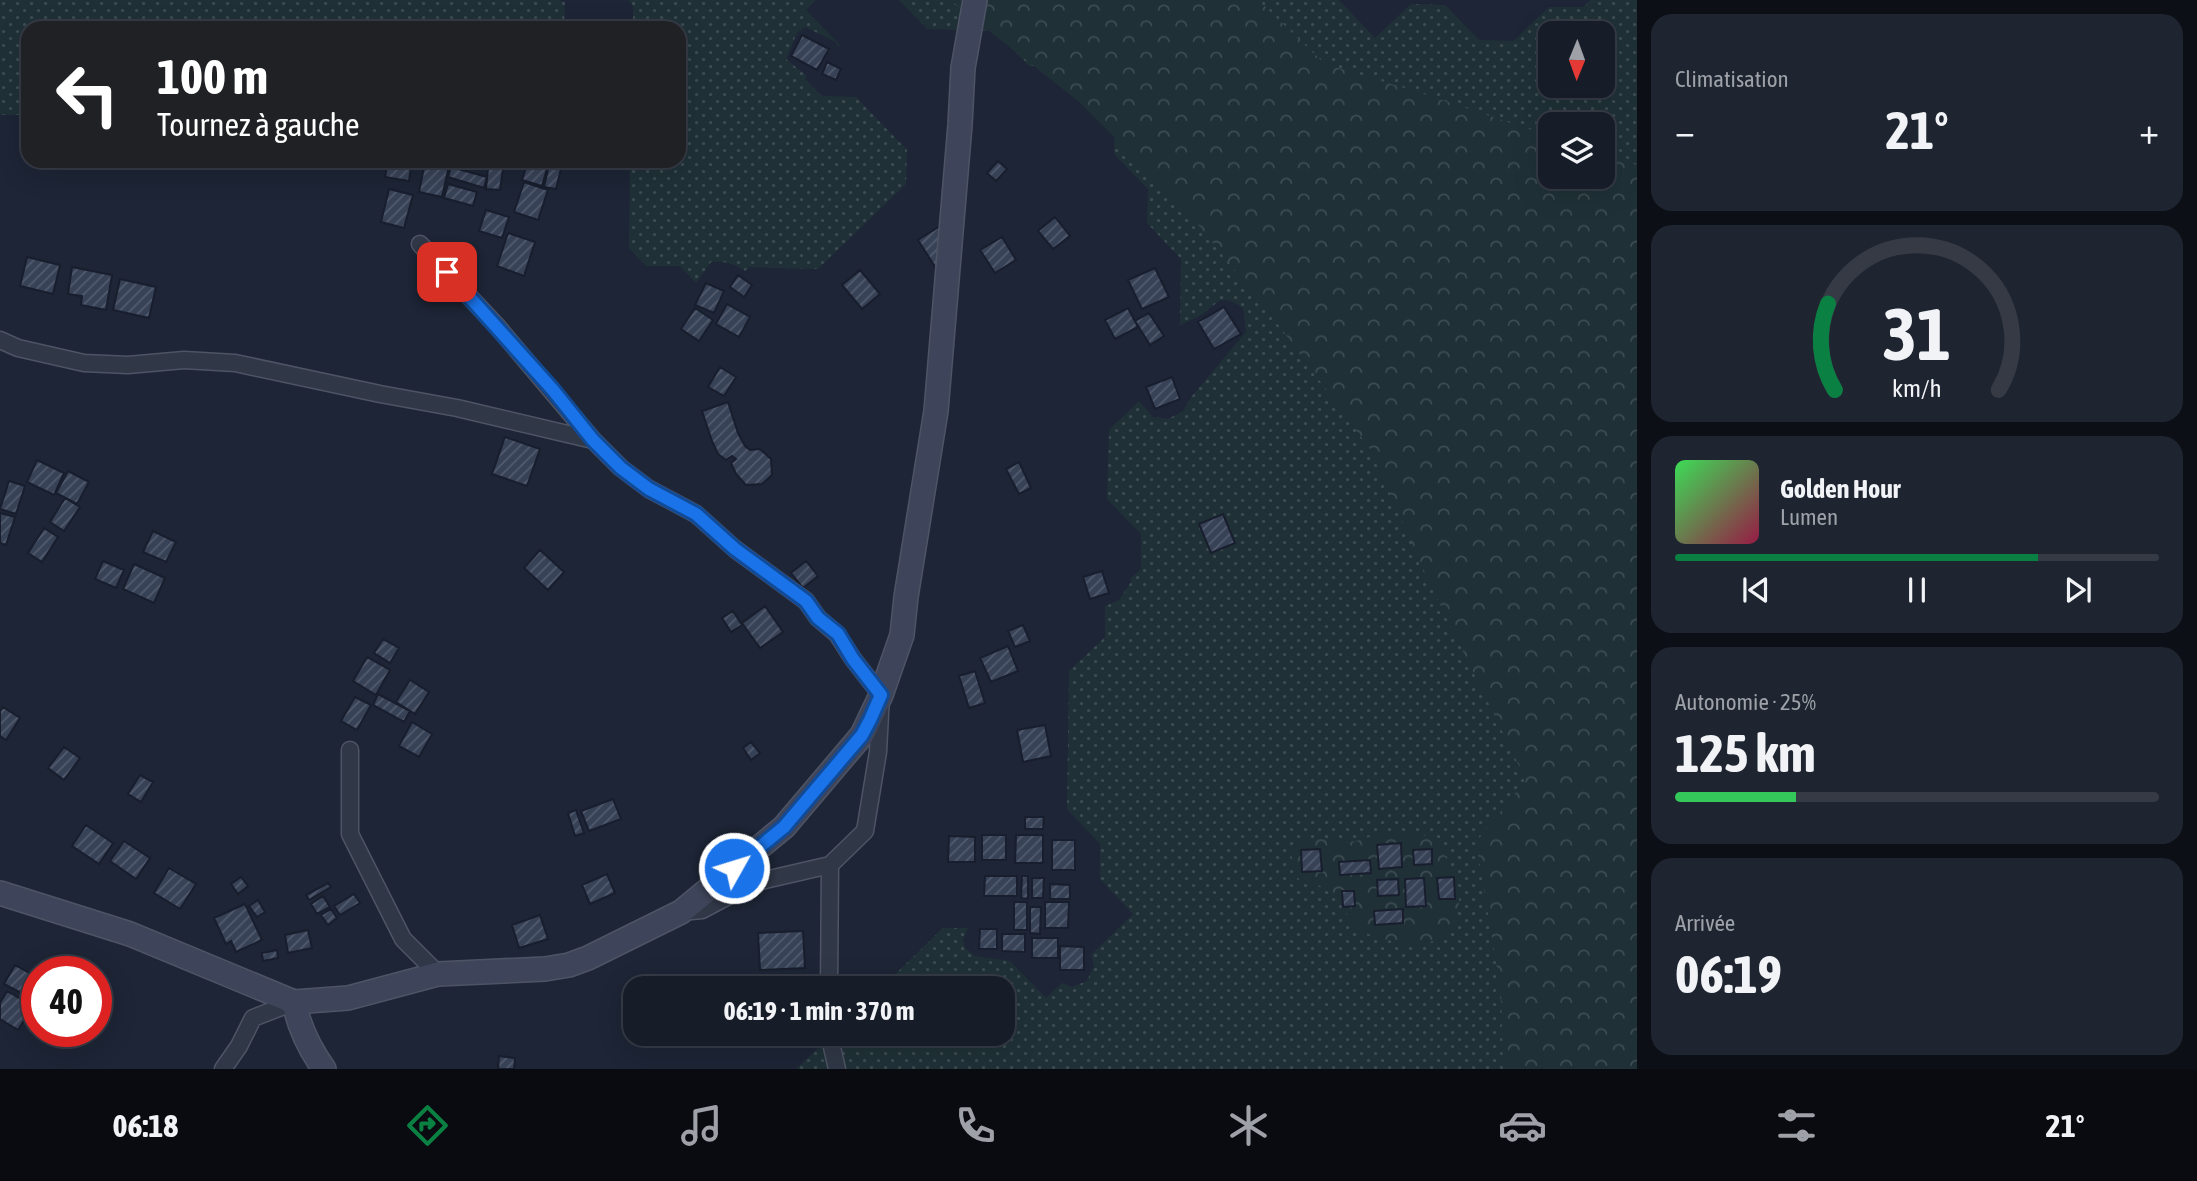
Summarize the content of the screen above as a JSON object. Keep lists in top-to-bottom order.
{
  "north": "bottom",
  "page": {
    "tile": [
      "Climatisation",
      ["Autonomie · 25%", "125 km"],
      ["Arrivée", "06:19"]
    ],
    "turn": ["100 m", "Tournez à gauche"],
    "heat": ["−", "21°", "+"],
    "song": ["Golden Hour", "Lumen"],
    "limit": "40",
    "trip": "06:19 · 1 min · 370 m",
    "tabs": ["06:18", "21°"],
    "gauge": ["31", "km/h"]
  }
}
